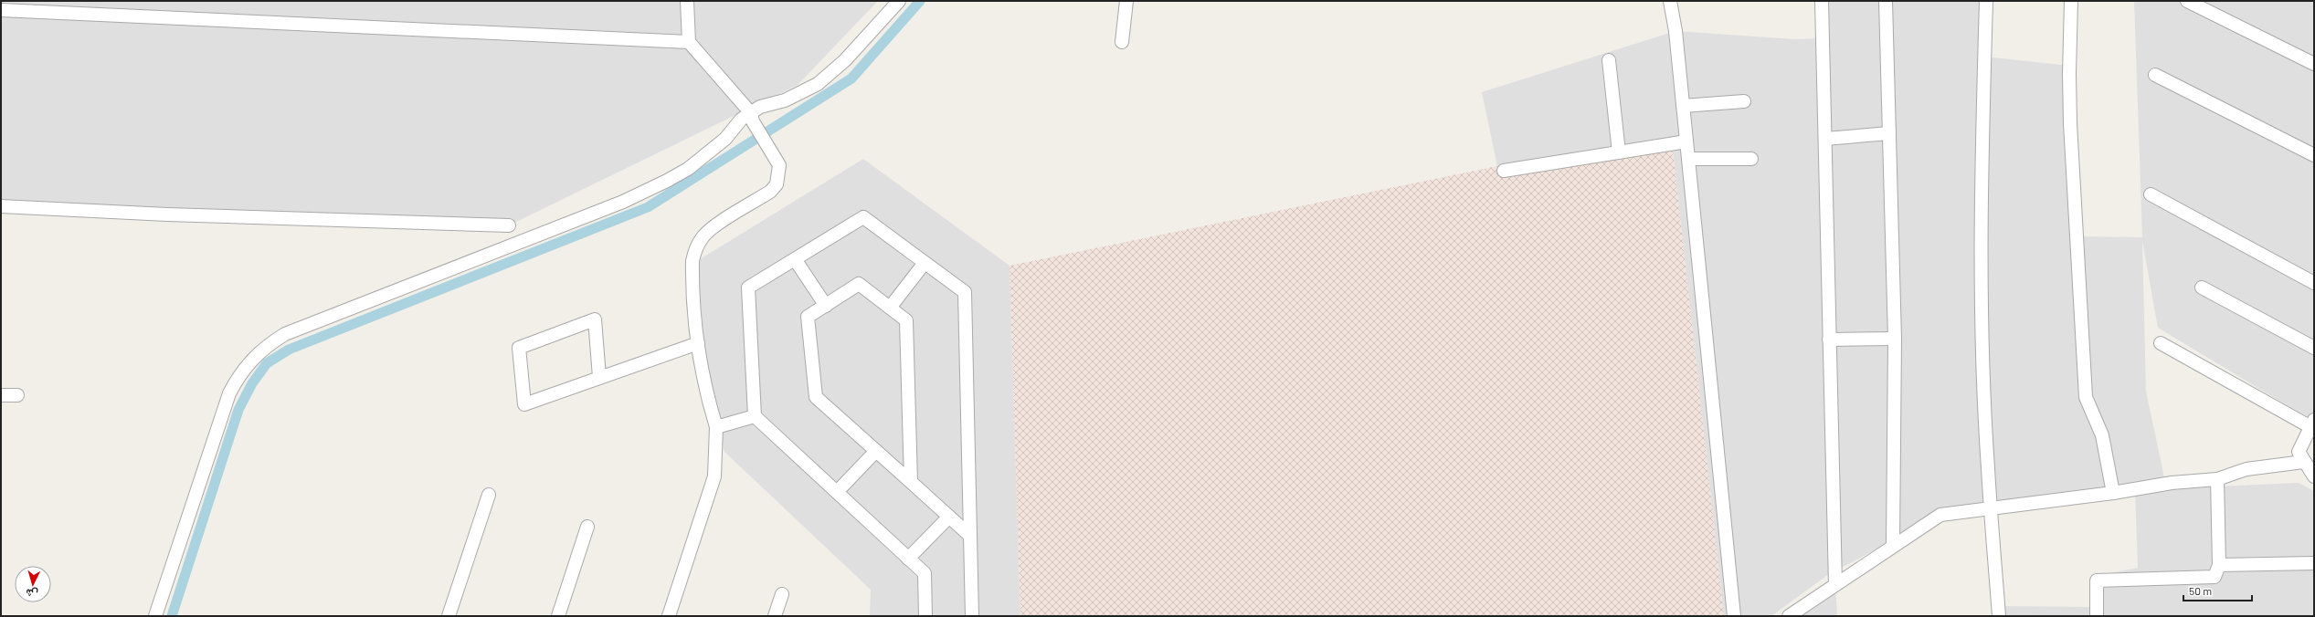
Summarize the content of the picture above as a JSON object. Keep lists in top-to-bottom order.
{
  "scale_bar": "50 m",
  "north": "bottom"
}
